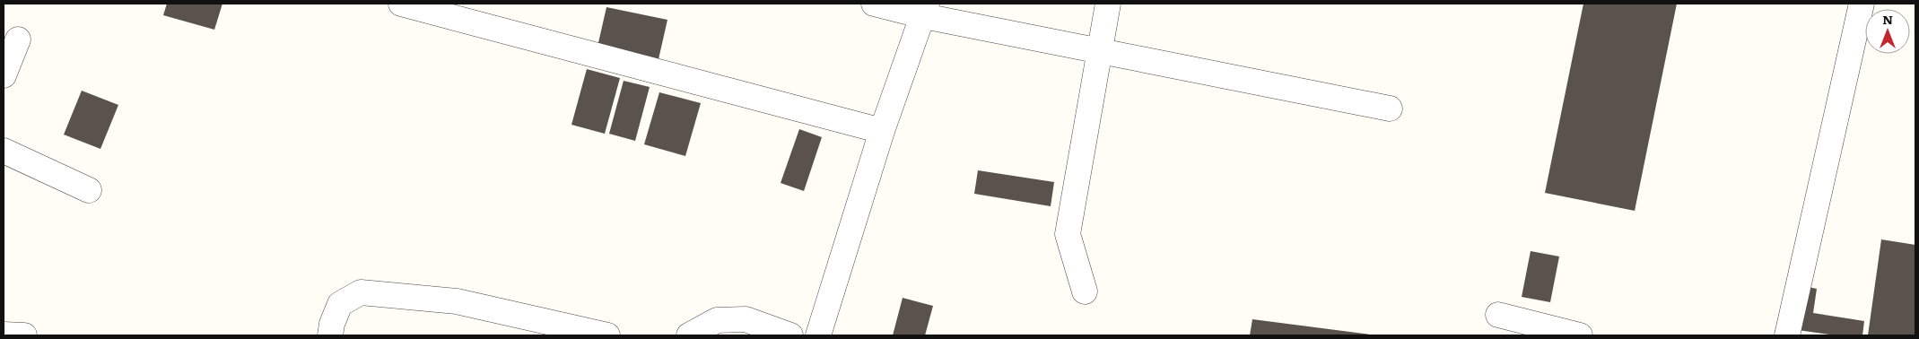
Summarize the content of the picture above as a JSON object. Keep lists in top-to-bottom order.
{
  "north": "top"
}
